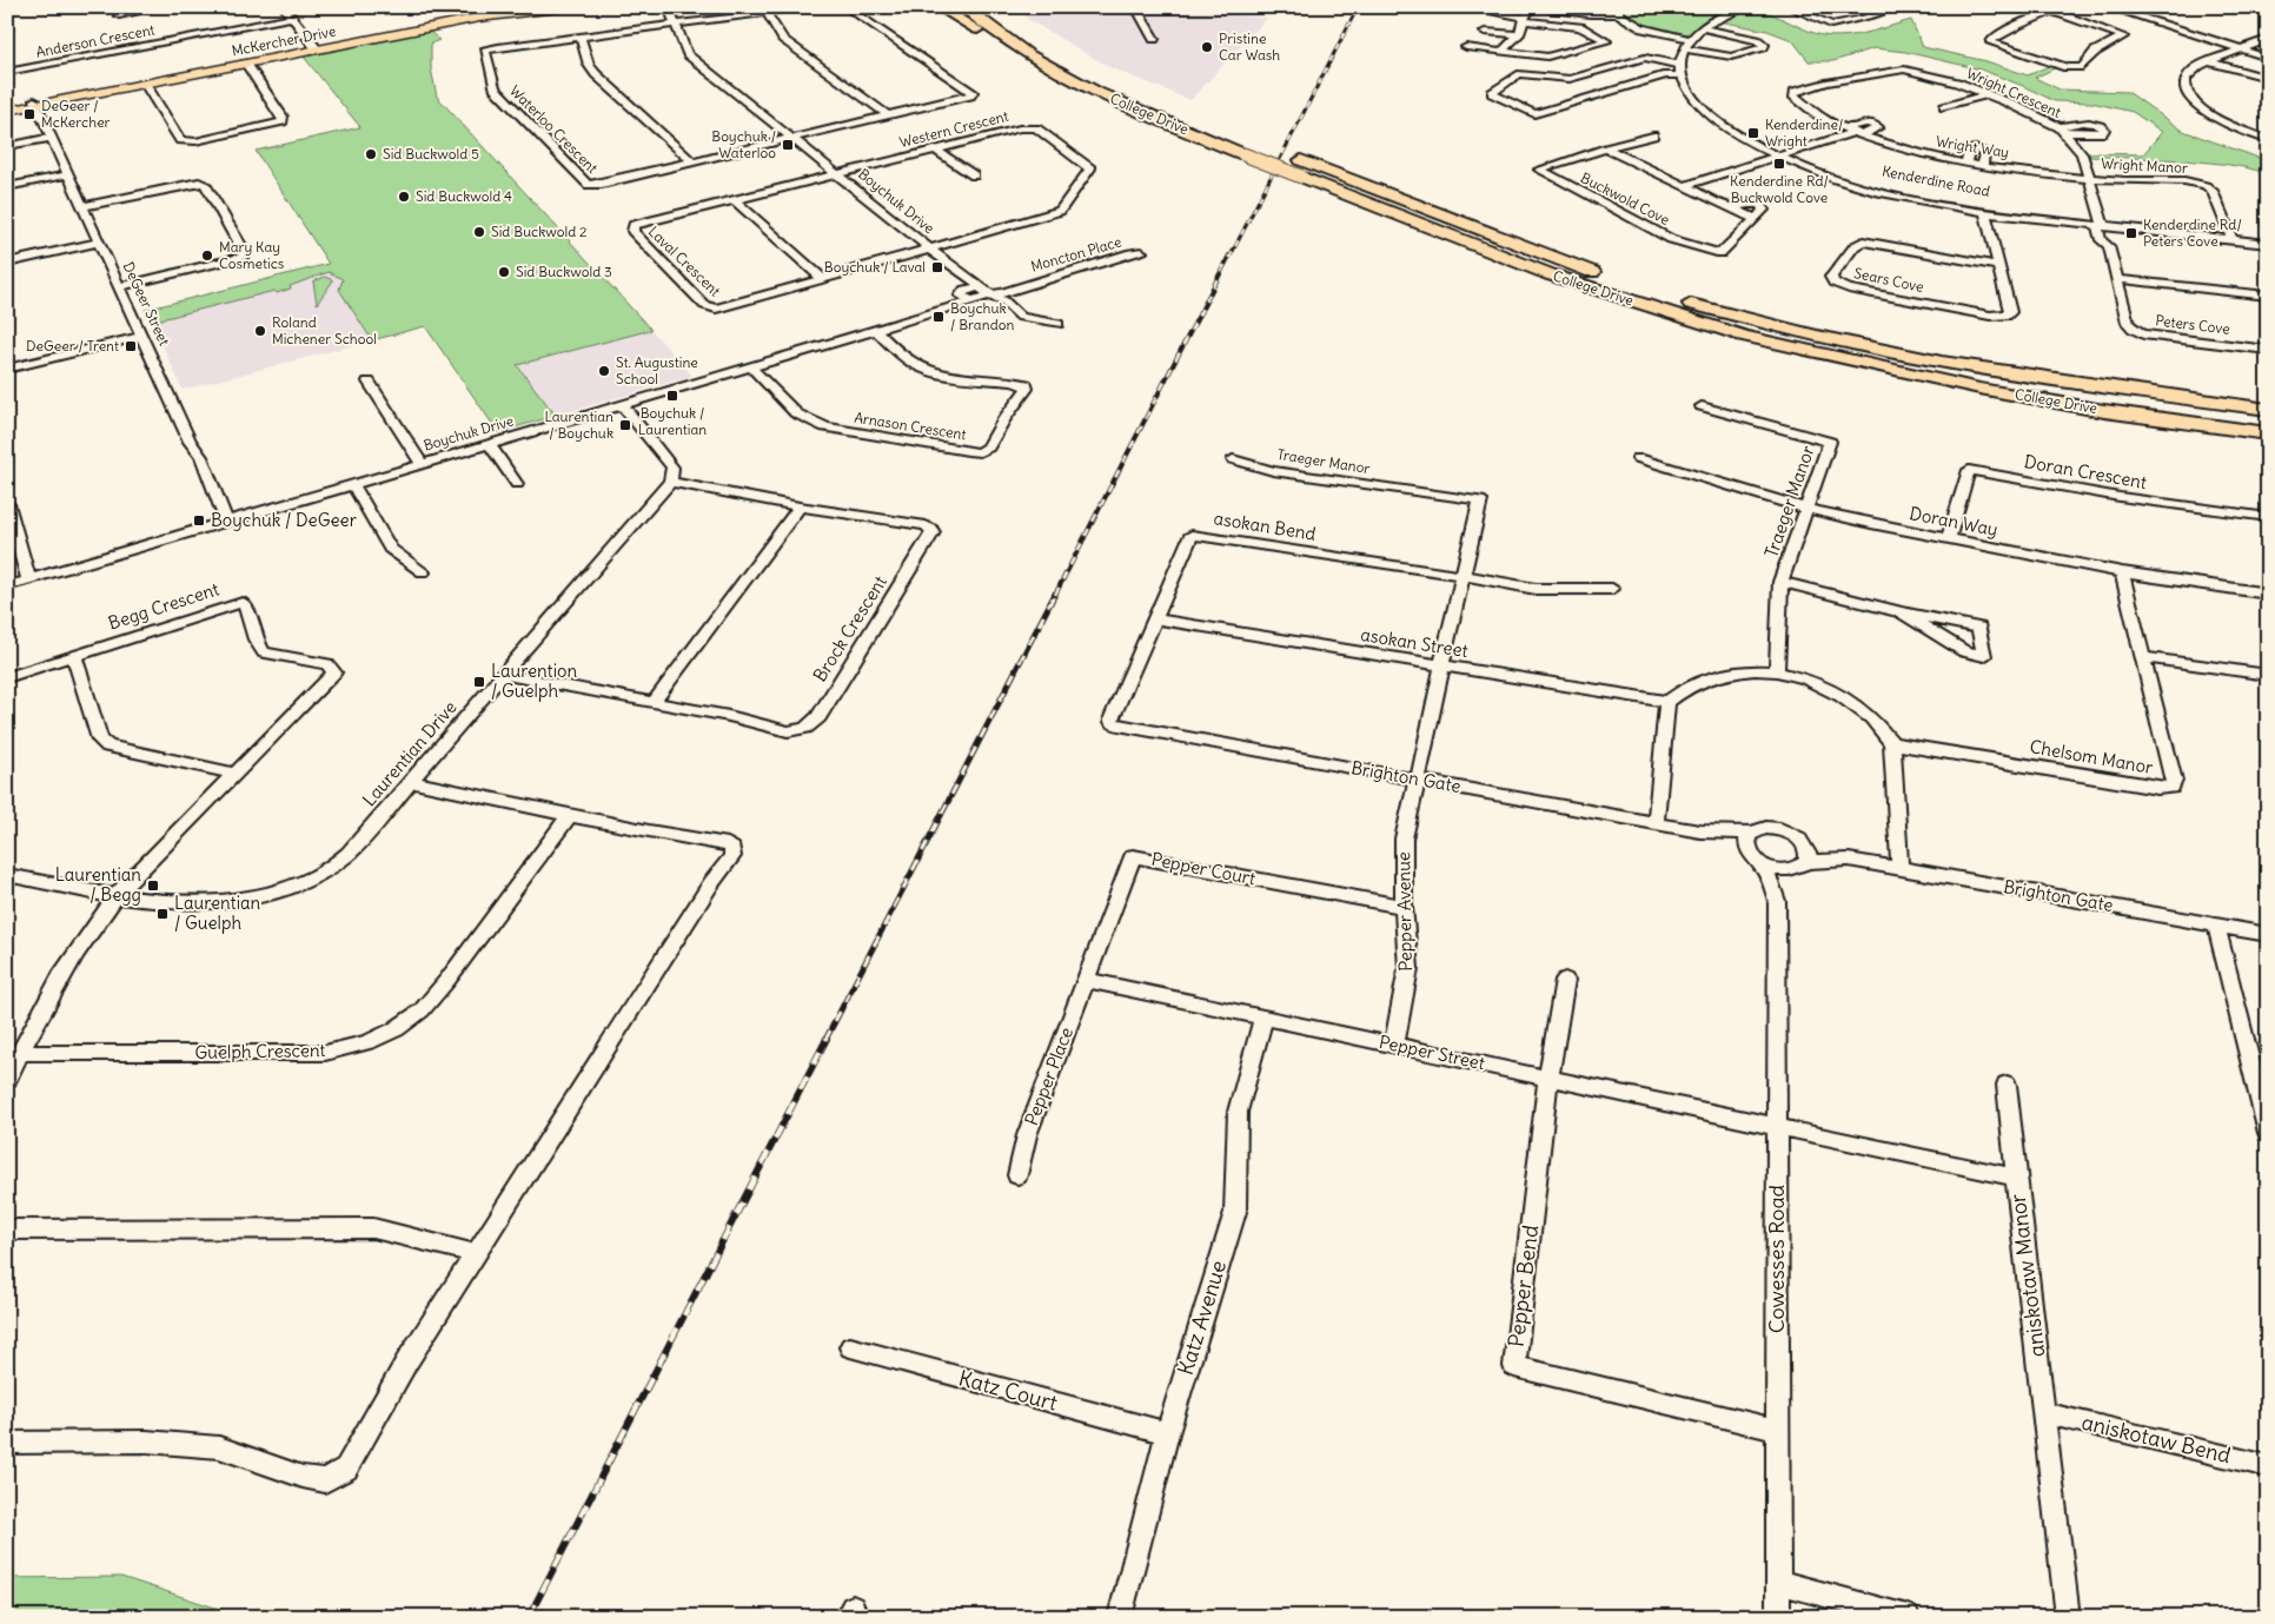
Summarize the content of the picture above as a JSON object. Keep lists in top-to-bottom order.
{
  "streets": {
    "highway": ["College Drive"],
    "main road": ["McKercher Drive"],
    "street": [
      "Anderson Crescent",
      "Wright Crescent",
      "Waterloo Crescent",
      "Western Crescent",
      "Wright Way",
      "Wright Manor",
      "Kenderdine Road",
      "Buckwold Cove",
      "Boychuk Drive",
      "Moncton Place",
      "Laval Crescent",
      "Sears Cove",
      "DeGeer Street",
      "Peters Cove",
      "Arnason Crescent",
      "Traeger Manor",
      "Doran Crescent",
      "Doran Way",
      "asokan Bend",
      "Begg Crescent",
      "Brock Crescent",
      "asokan Street",
      "Laurentian Drive",
      "Chelsom Manor",
      "Brighton Gate",
      "Pepper Court",
      "Pepper Avenue",
      "Guelph Crescent",
      "Pepper Street",
      "Pepper Place",
      "Cowesses Road",
      "aniskotaw Manor",
      "Pepper Bend",
      "Katz Avenue",
      "Katz Court",
      "aniskotaw Bend"
    ]
  },
  "crossings": [
    ["McKercher Drive", "DeGeer Street"],
    ["Wright Crescent", "Wright Way"],
    ["Wright Crescent", "Wright Manor"],
    ["Wright Crescent", "Kenderdine Road"],
    ["Wright Crescent", "Peters Cove"],
    ["Waterloo Crescent", "Boychuk Drive"],
    ["Western Crescent", "Boychuk Drive"],
    ["Western Crescent", "Laval Crescent"],
    ["Wright Way", "Wright Manor"],
    ["Wright Manor", "Kenderdine Road"],
    ["Kenderdine Road", "Sears Cove"],
    ["Kenderdine Road", "Peters Cove"],
    ["Boychuk Drive", "Moncton Place"],
    ["Boychuk Drive", "Laval Crescent"],
    ["Boychuk Drive", "DeGeer Street"],
    ["Boychuk Drive", "Arnason Crescent"],
    ["Traeger Manor", "Doran Way"],
    ["Traeger Manor", "asokan Bend"],
    ["Doran Crescent", "Doran Way"],
    ["Doran Way", "Chelsom Manor"],
    ["asokan Bend", "asokan Street"],
    ["asokan Bend", "Brighton Gate"],
    ["Begg Crescent", "Laurentian Drive"],
    ["Brock Crescent", "Laurentian Drive"],
    ["Brighton Gate", "Pepper Avenue"],
    ["Brighton Gate", "Cowesses Road"],
    ["Pepper Court", "Pepper Avenue"],
    ["Pepper Court", "Pepper Street"],
    ["Pepper Court", "Pepper Place"],
    ["Pepper Avenue", "Pepper Street"],
    ["Pepper Street", "Pepper Place"],
    ["Pepper Street", "Cowesses Road"],
    ["Pepper Street", "aniskotaw Manor"],
    ["Pepper Street", "Pepper Bend"],
    ["Pepper Street", "Katz Avenue"],
    ["Cowesses Road", "aniskotaw Manor"],
    ["Cowesses Road", "Pepper Bend"],
    ["aniskotaw Manor", "aniskotaw Bend"],
    ["Katz Avenue", "Katz Court"]
  ],
  "places": {
    "other": [
      "Pristine Car Wash",
      "Sid Buckwold 5",
      "Sid Buckwold 4",
      "Sid Buckwold 2",
      "Mary Kay Cosmetics",
      "Sid Buckwold 3",
      "Roland Michener School",
      "St. Augustine School"
    ],
    "transit": [
      "DeGeer / McKercher",
      "Kenderdine/ Wright",
      "Boychuk / Waterloo",
      "Kenderdine Rd/ Buckwold Cove",
      "Kenderdine Rd/ Peters Cove",
      "Boychuk / Laval",
      "Boychuk / Brandon",
      "DeGeer / Trent",
      "Boychuk / Laurentian",
      "Laurentian / Boychuk",
      "Boychuk / DeGeer",
      "Laurention / Guelph",
      "Laurentian / Begg",
      "Laurentian / Guelph"
    ]
  }
}
